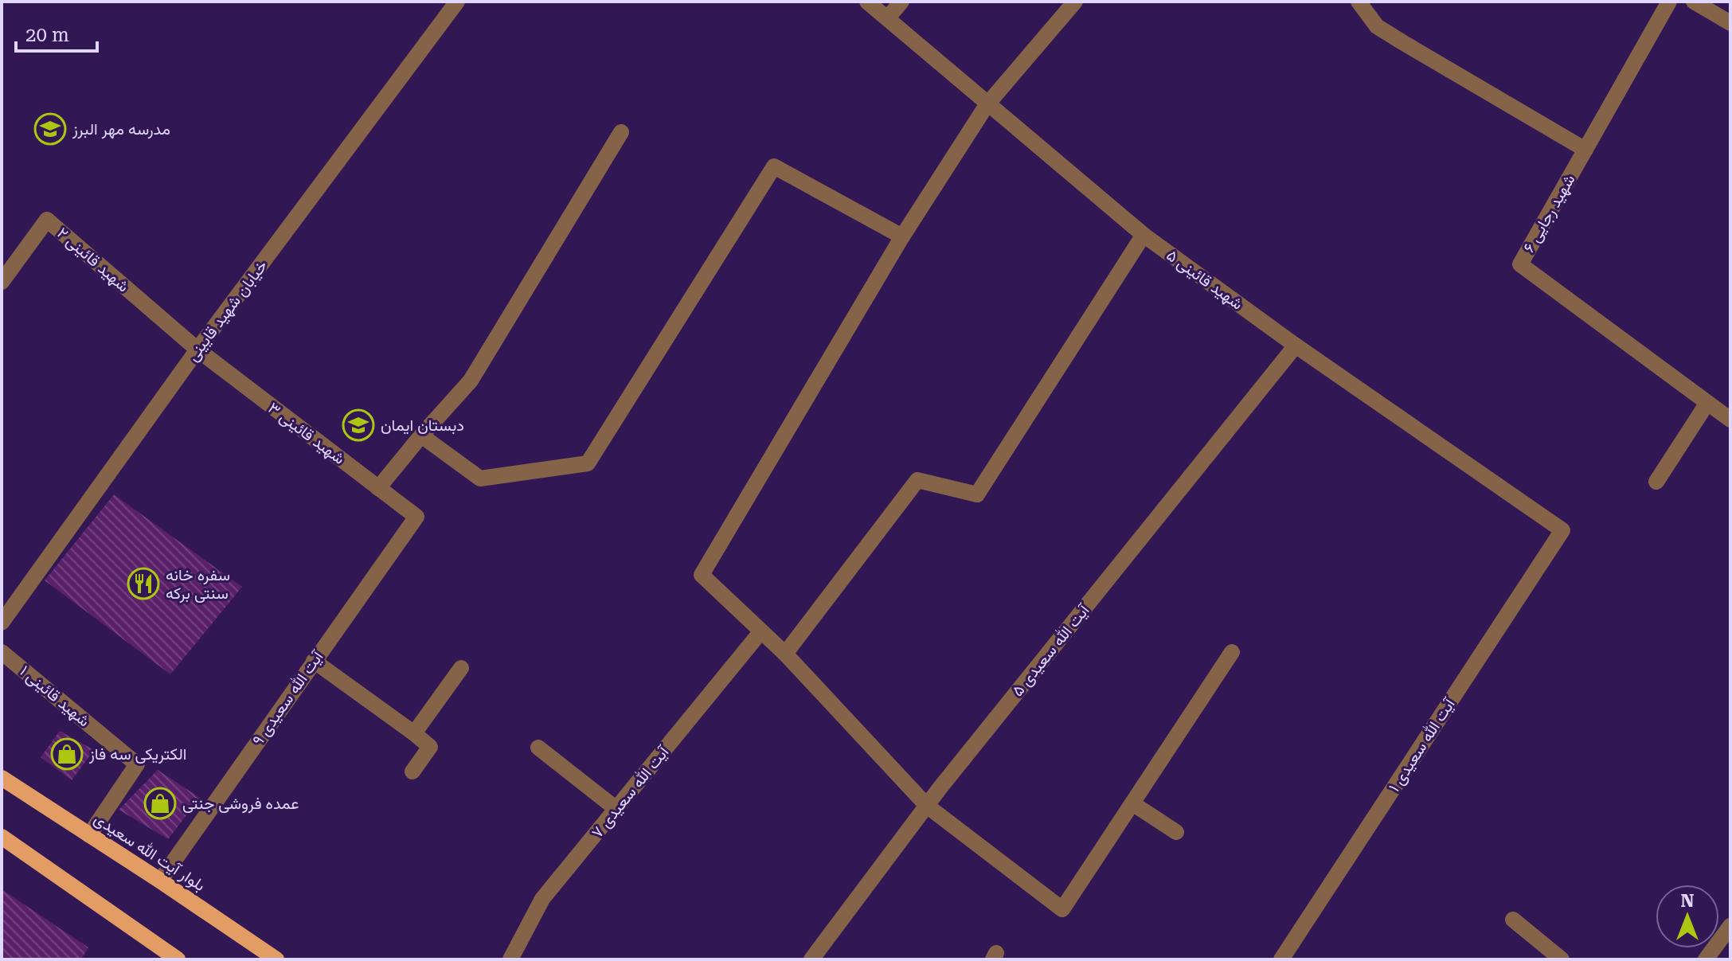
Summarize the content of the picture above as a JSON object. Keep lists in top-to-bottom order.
{
  "streets": {
    "main road": ["بلوار آیت الله سعیدی"],
    "street": [
      "شهید رجایی ۶",
      "شهید قائینی ۲",
      "شهید قائینی ۵",
      "خیابان شهید قایینی",
      "شهید قائینی ۳",
      "آیت الله سعیدی ۵",
      "شهید قائینی ۱",
      "آیت الله سعیدی ۹",
      "آیت الله سعیدی ۱",
      "آیت الله سعیدی ۷"
    ]
  },
  "crossings": [
    ["شهید قائینی ۲", "خیابان شهید قایینی"],
    ["شهید قائینی ۲", "شهید قائینی ۳"],
    ["شهید قائینی ۵", "آیت الله سعیدی ۵"],
    ["شهید قائینی ۵", "آیت الله سعیدی ۱"],
    ["خیابان شهید قایینی", "شهید قائینی ۳"],
    ["شهید قائینی ۳", "آیت الله سعیدی ۹"],
    ["شهید قائینی ۱", "بلوار آیت الله سعیدی"],
    ["آیت الله سعیدی ۹", "بلوار آیت الله سعیدی"]
  ],
  "places": {
    "school or university": ["مدرسه مهر البرز", "دبستان ایمان"],
    "restaurant": ["سفره خانه سنتی برکه"],
    "shop": ["الکتریکی سه فاز", "عمده فروشی جنتی"]
  },
  "scale_bar": "20 m",
  "north": "top"
}
